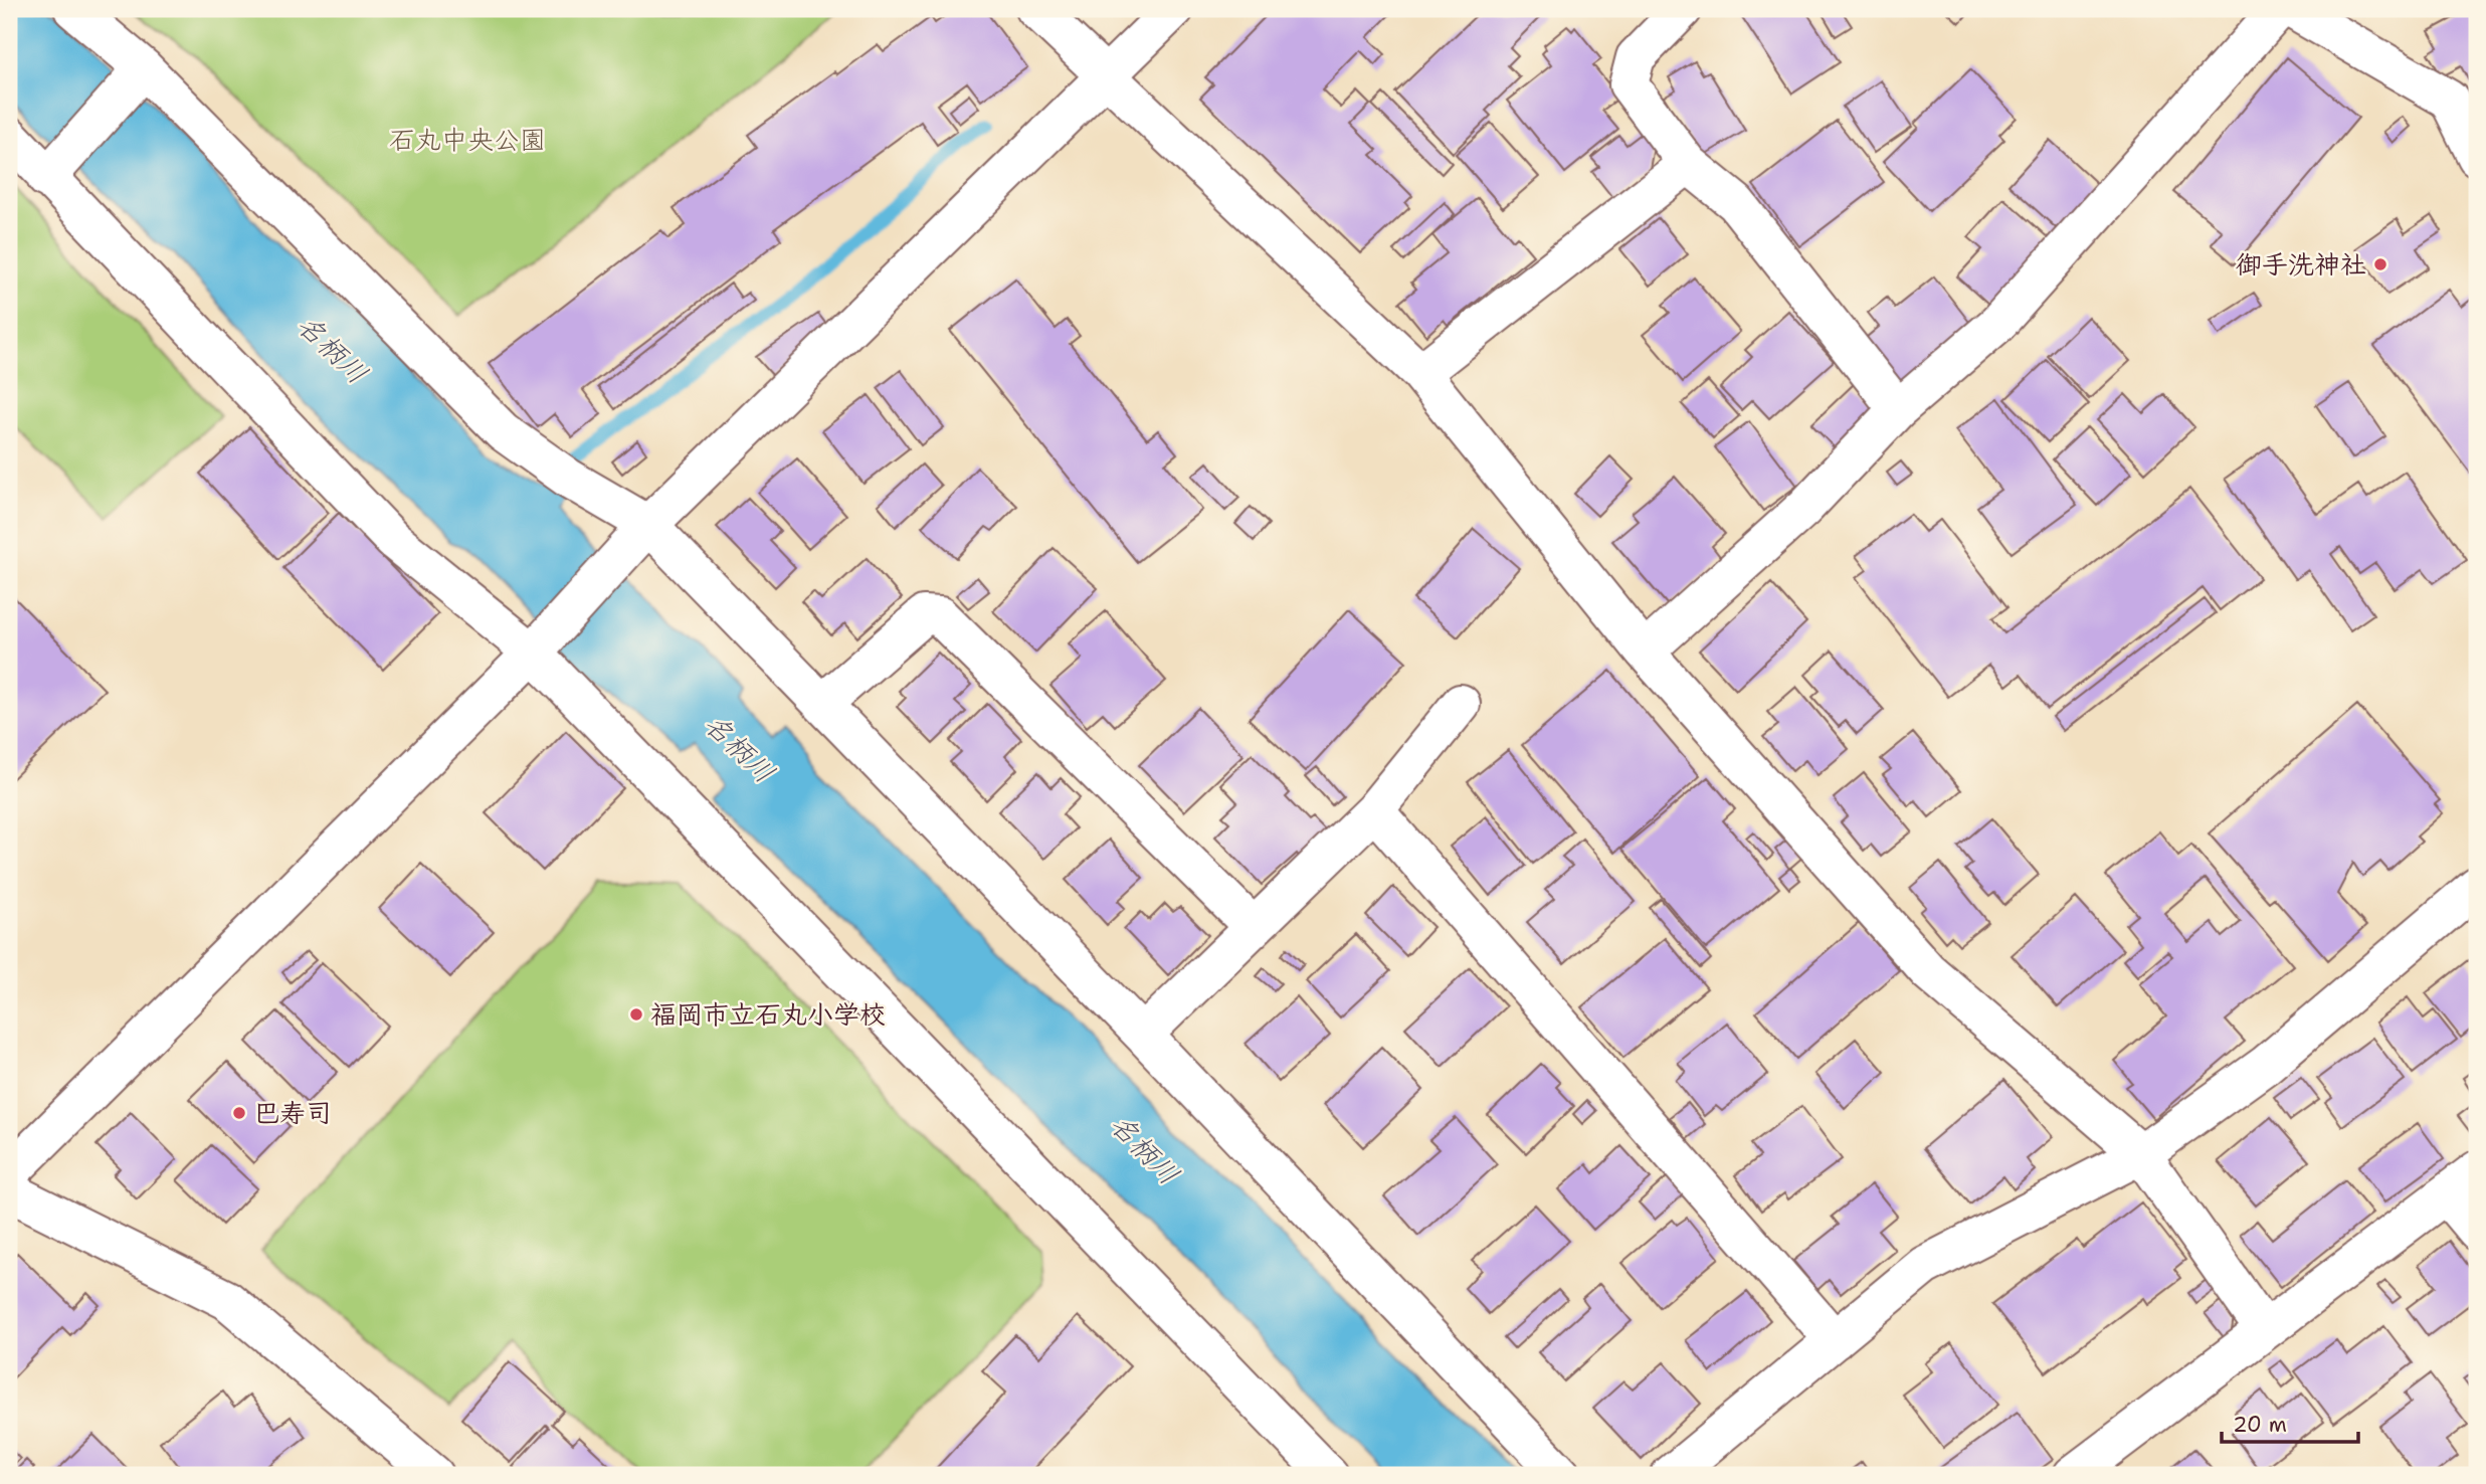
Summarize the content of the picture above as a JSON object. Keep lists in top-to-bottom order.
{
  "water": ["名柄川"],
  "parks": ["石丸中央公園"],
  "places": ["御手洗神社", "福岡市立石丸小学校", "巴寿司"],
  "scale_bar": "20 m"
}
